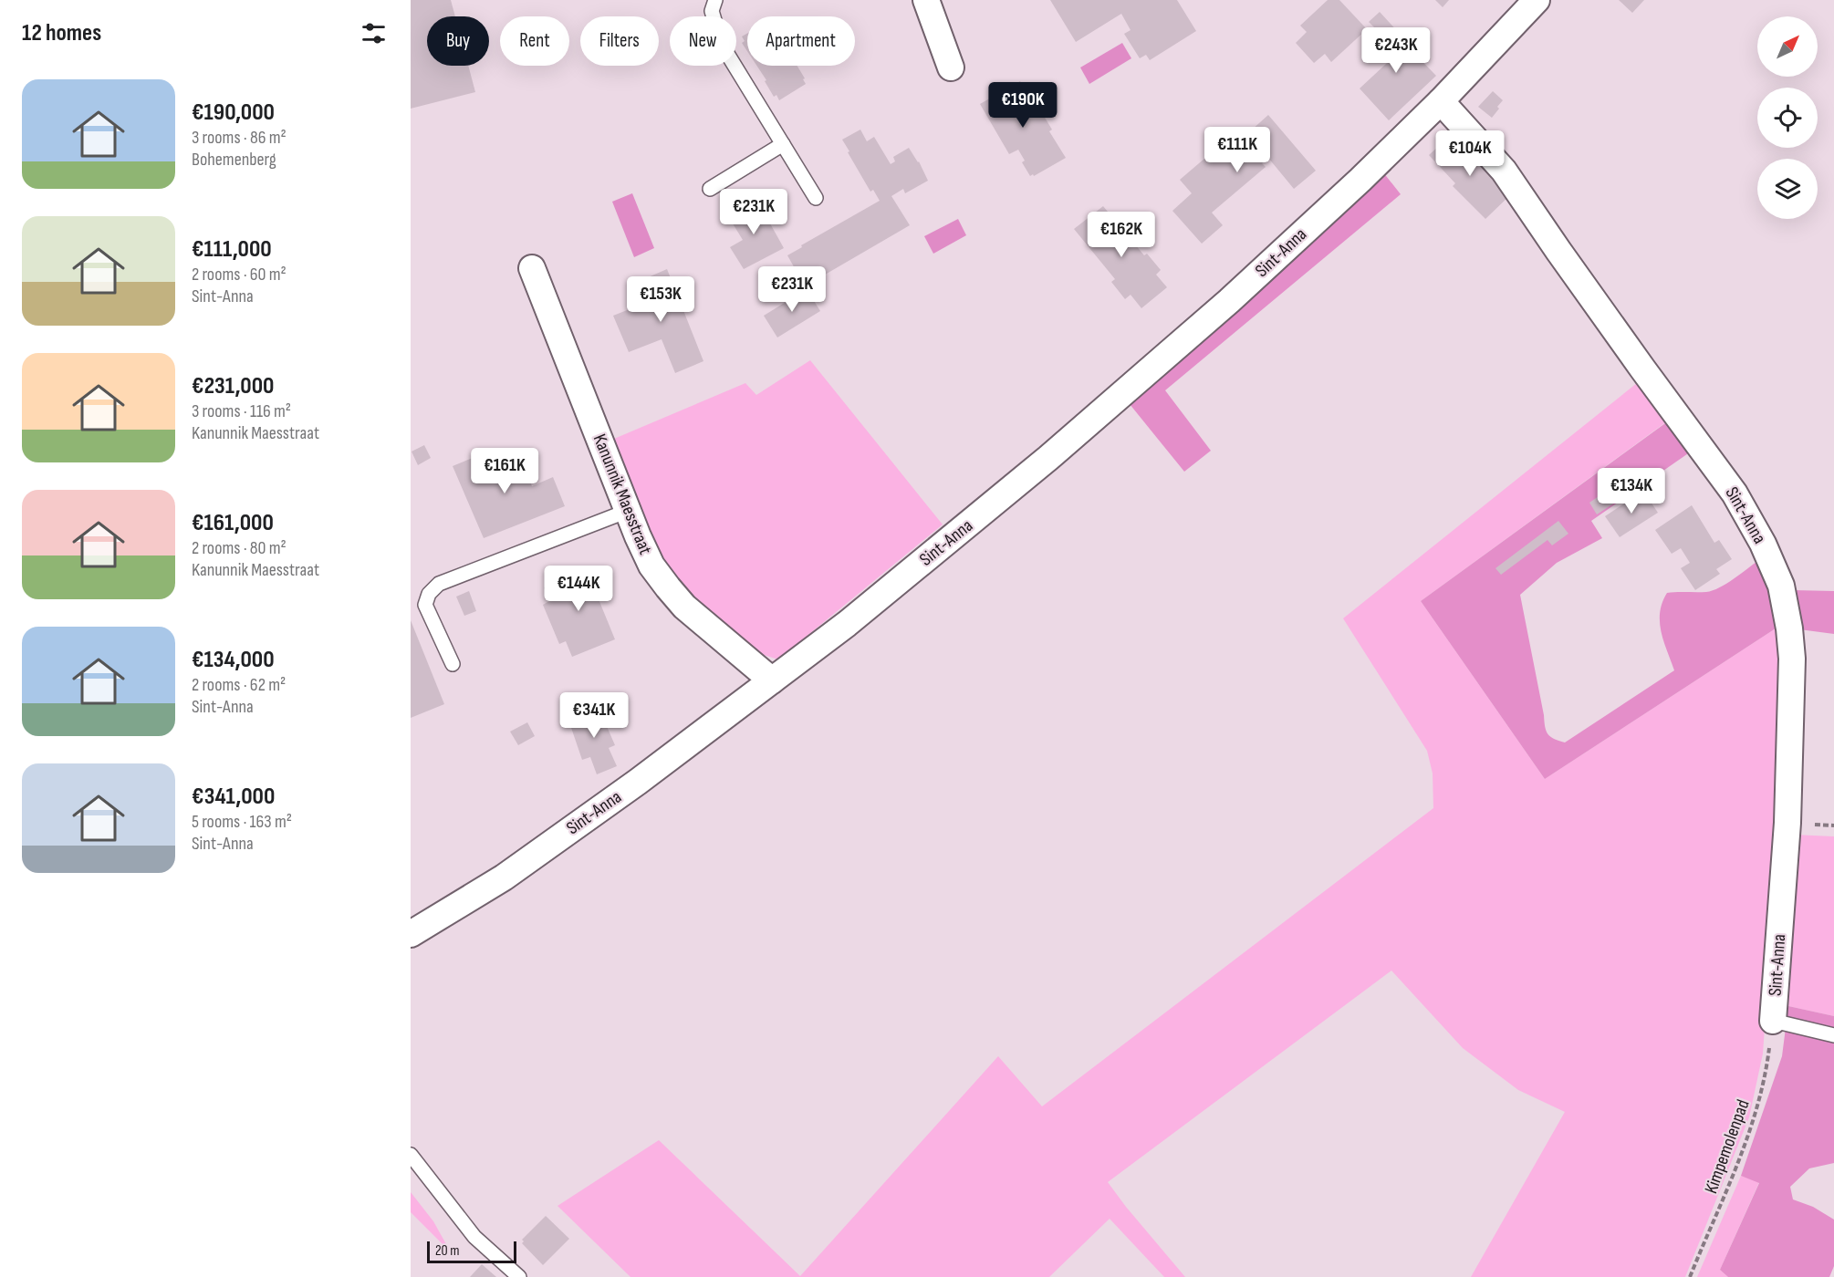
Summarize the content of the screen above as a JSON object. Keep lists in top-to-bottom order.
{
  "streets": {
    "street": ["Sint-Anna", "Kanunnik Maesstraat"],
    "path": ["Kimpemolenpad"]
  },
  "crossings": [
    ["Sint-Anna", "Kanunnik Maesstraat"],
    ["Sint-Anna", "Kimpemolenpad"]
  ],
  "scale_bar": "20 m",
  "north": "top right",
  "page": {
    "heading": "12 homes",
    "chip": [
      "Buy",
      "Rent",
      "Filters",
      "New",
      "Apartment"
    ],
    "price": [
      "€243K",
      "€190K",
      "€111K",
      "€104K",
      "€231K",
      "€162K",
      "€231K",
      "€153K",
      "€161K",
      "€134K",
      "€144K",
      "€341K"
    ],
    "list": [
      {
        "name": "€190,000",
        "note": "3 rooms · 86 m² · Bohemenberg"
      },
      {
        "name": "€111,000",
        "note": "2 rooms · 60 m² · Sint-Anna"
      },
      {
        "name": "€231,000",
        "note": "3 rooms · 116 m² · Kanunnik Maesstraat"
      },
      {
        "name": "€161,000",
        "note": "2 rooms · 80 m² · Kanunnik Maesstraat"
      },
      {
        "name": "€134,000",
        "note": "2 rooms · 62 m² · Sint-Anna"
      },
      {
        "name": "€341,000",
        "note": "5 rooms · 163 m² · Sint-Anna"
      }
    ],
    "scale": "20 m"
  }
}
